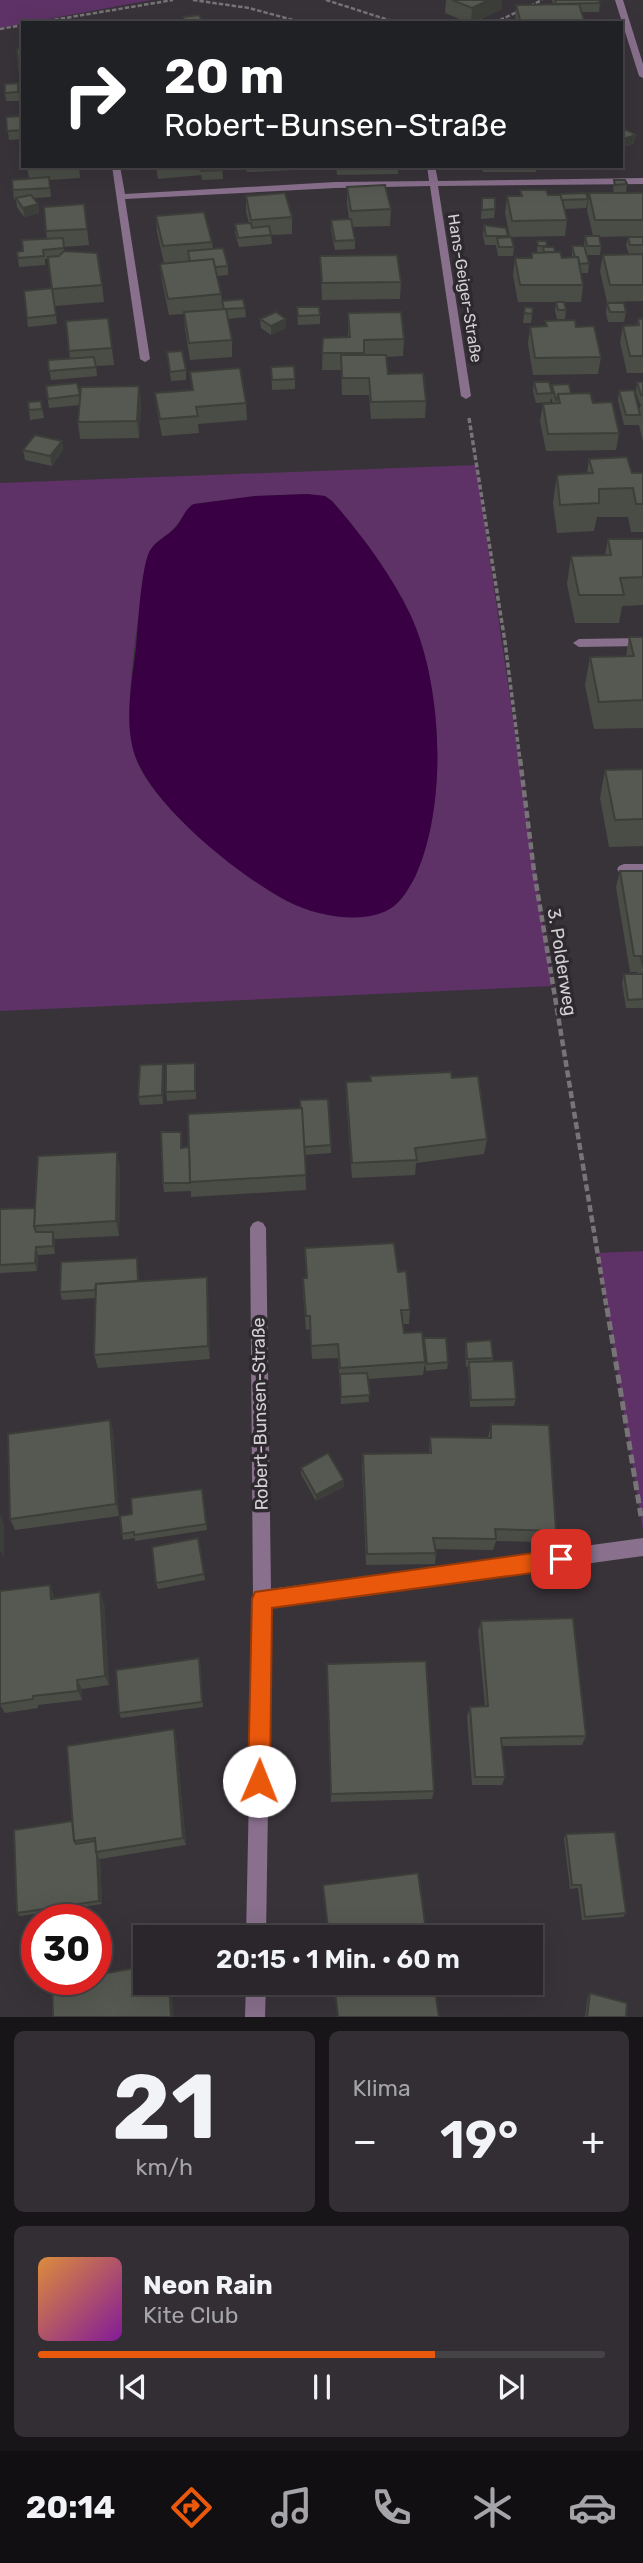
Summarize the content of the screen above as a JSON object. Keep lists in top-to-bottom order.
{
  "streets": {
    "street": ["Hans-Geiger-Straße", "Robert-Bunsen-Straße"],
    "path": ["3. Polderweg"]
  },
  "crossings": [
    ["Hans-Geiger-Straße", "3. Polderweg"]
  ],
  "page": {
    "turn": ["20 m", "Robert-Bunsen-Straße"],
    "limit": "30",
    "trip": "20:15 · 1 Min. · 60 m",
    "tile": [
      ["21", "km/h"],
      "Klima"
    ],
    "heat": ["−", "19°", "+"],
    "song": ["Neon Rain", "Kite Club"],
    "tabs": "20:14"
  }
}
